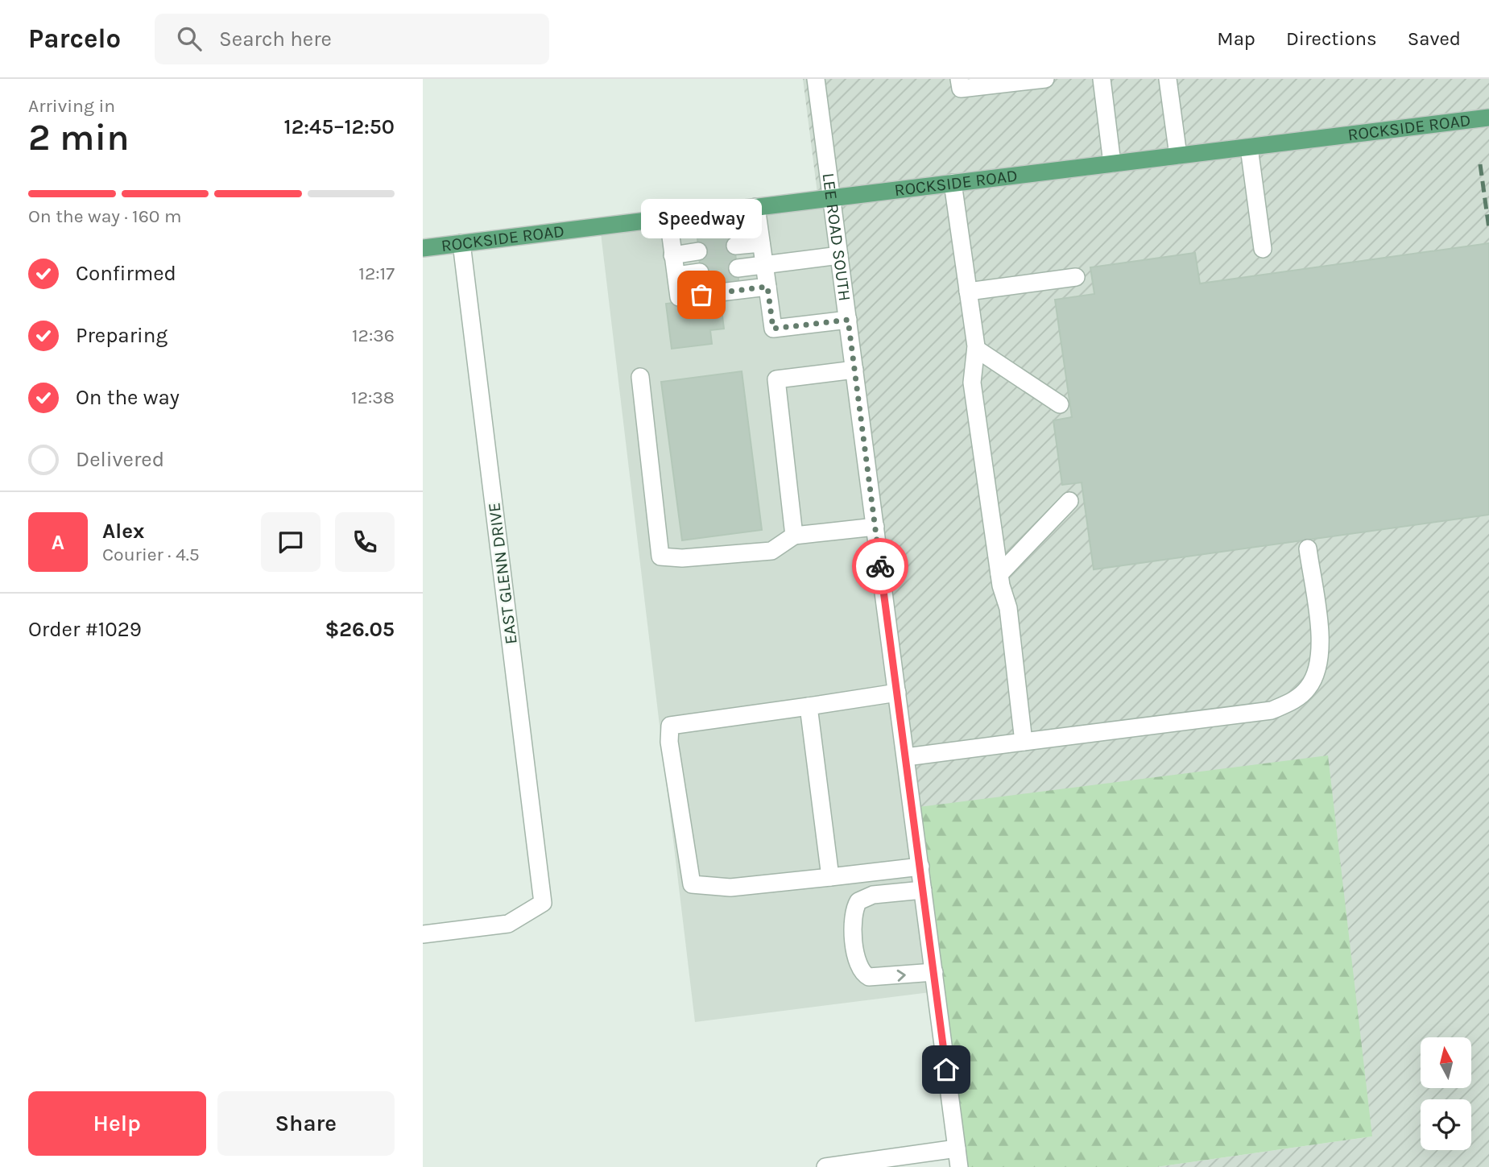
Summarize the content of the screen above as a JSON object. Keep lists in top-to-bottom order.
{
  "streets": {
    "main road": ["ROCKSIDE ROAD"],
    "street": ["LEE ROAD SOUTH", "EAST GLENN DRIVE"]
  },
  "crossings": [
    ["ROCKSIDE ROAD", "LEE ROAD SOUTH"],
    ["ROCKSIDE ROAD", "EAST GLENN DRIVE"]
  ],
  "places": ["Speedway"],
  "north": "top",
  "page": {
    "header": "Parcelo",
    "search": "Search here",
    "nav": ["Map", "Directions", "Saved"],
    "heading": ["2 min", "Arriving in", "12:45–12:50"],
    "panel": [
      "Alex",
      "Courier · 4.5",
      "Order #1029",
      "$26.05"
    ],
    "bar": "On the way · 160 m",
    "bubble": "Speedway",
    "list": [
      ["Confirmed", "12:17"],
      ["Preparing", "12:36"],
      ["On the way", "12:38"],
      "Delivered"
    ],
    "round": "A",
    "buttons": ["Help", "Share"]
  }
}
